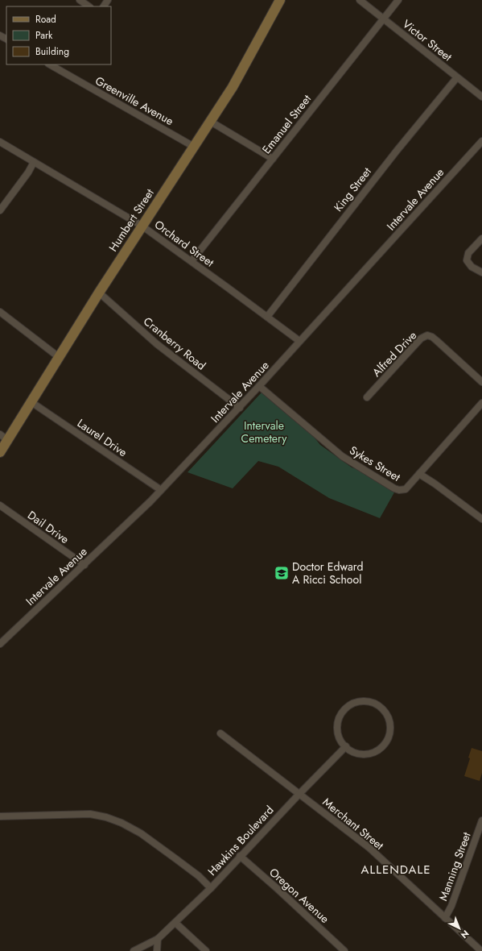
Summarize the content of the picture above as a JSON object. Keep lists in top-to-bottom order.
{
  "streets": {
    "street": [
      "Victor Street",
      "Greenville Avenue",
      "Emanuel Street",
      "King Street",
      "Intervale Avenue",
      "Humbert Street",
      "Orchard Street",
      "Cranberry Road",
      "Alfred Drive",
      "Laurel Drive",
      "Sykes Street",
      "Dail Drive",
      "Merchant Street",
      "Hawkins Boulevard",
      "Manning Street",
      "Oregon Avenue"
    ]
  },
  "crossings": [
    ["Victor Street", "Emanuel Street"],
    ["Victor Street", "King Street"],
    ["Greenville Avenue", "Humbert Street"],
    ["Emanuel Street", "Orchard Street"],
    ["King Street", "Orchard Street"],
    ["Intervale Avenue", "Orchard Street"],
    ["Intervale Avenue", "Cranberry Road"],
    ["Intervale Avenue", "Laurel Drive"],
    ["Intervale Avenue", "Sykes Street"],
    ["Intervale Avenue", "Dail Drive"],
    ["Humbert Street", "Orchard Street"],
    ["Humbert Street", "Cranberry Road"],
    ["Humbert Street", "Laurel Drive"],
    ["Merchant Street", "Hawkins Boulevard"],
    ["Merchant Street", "Manning Street"],
    ["Hawkins Boulevard", "Oregon Avenue"]
  ],
  "districts": ["ALLENDALE"],
  "parks": ["Intervale Cemetery"],
  "places": {
    "school or university": ["Doctor Edward A Ricci School"]
  },
  "legend": ["Road", "Park", "Building"],
  "north": "bottom right"
}
